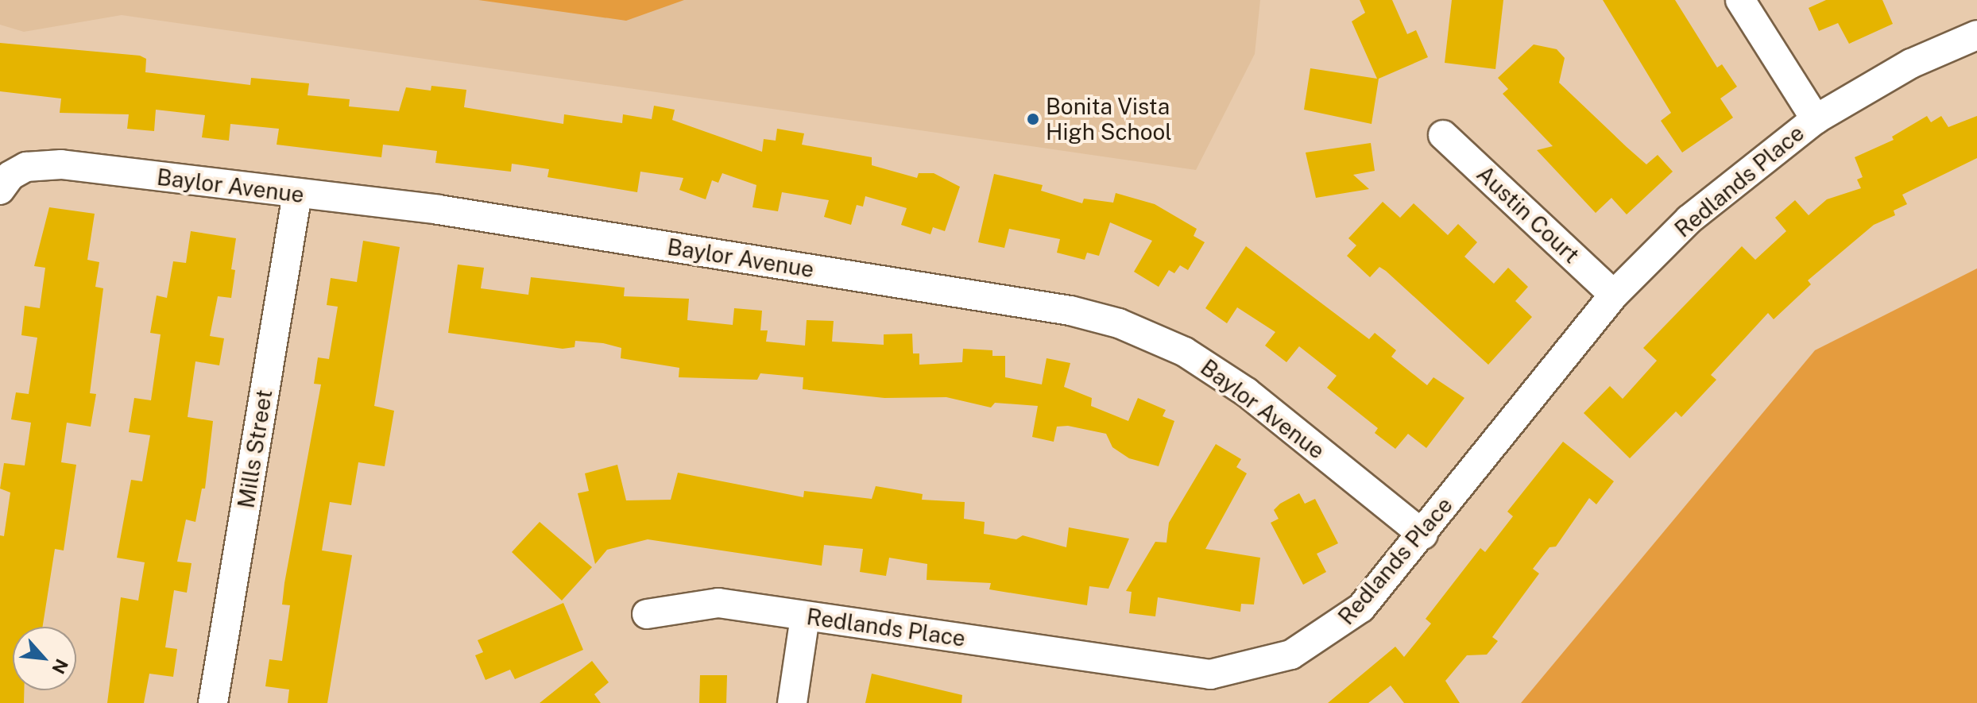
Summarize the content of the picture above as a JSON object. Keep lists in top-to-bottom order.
{
  "streets": {
    "street": [
      "Redlands Place",
      "Baylor Avenue",
      "Austin Court",
      "Mills Street"
    ]
  },
  "crossings": [
    ["Redlands Place", "Baylor Avenue"],
    ["Redlands Place", "Austin Court"],
    ["Baylor Avenue", "Mills Street"]
  ],
  "places": ["Bonita Vista High School"],
  "north": "bottom right"
}
